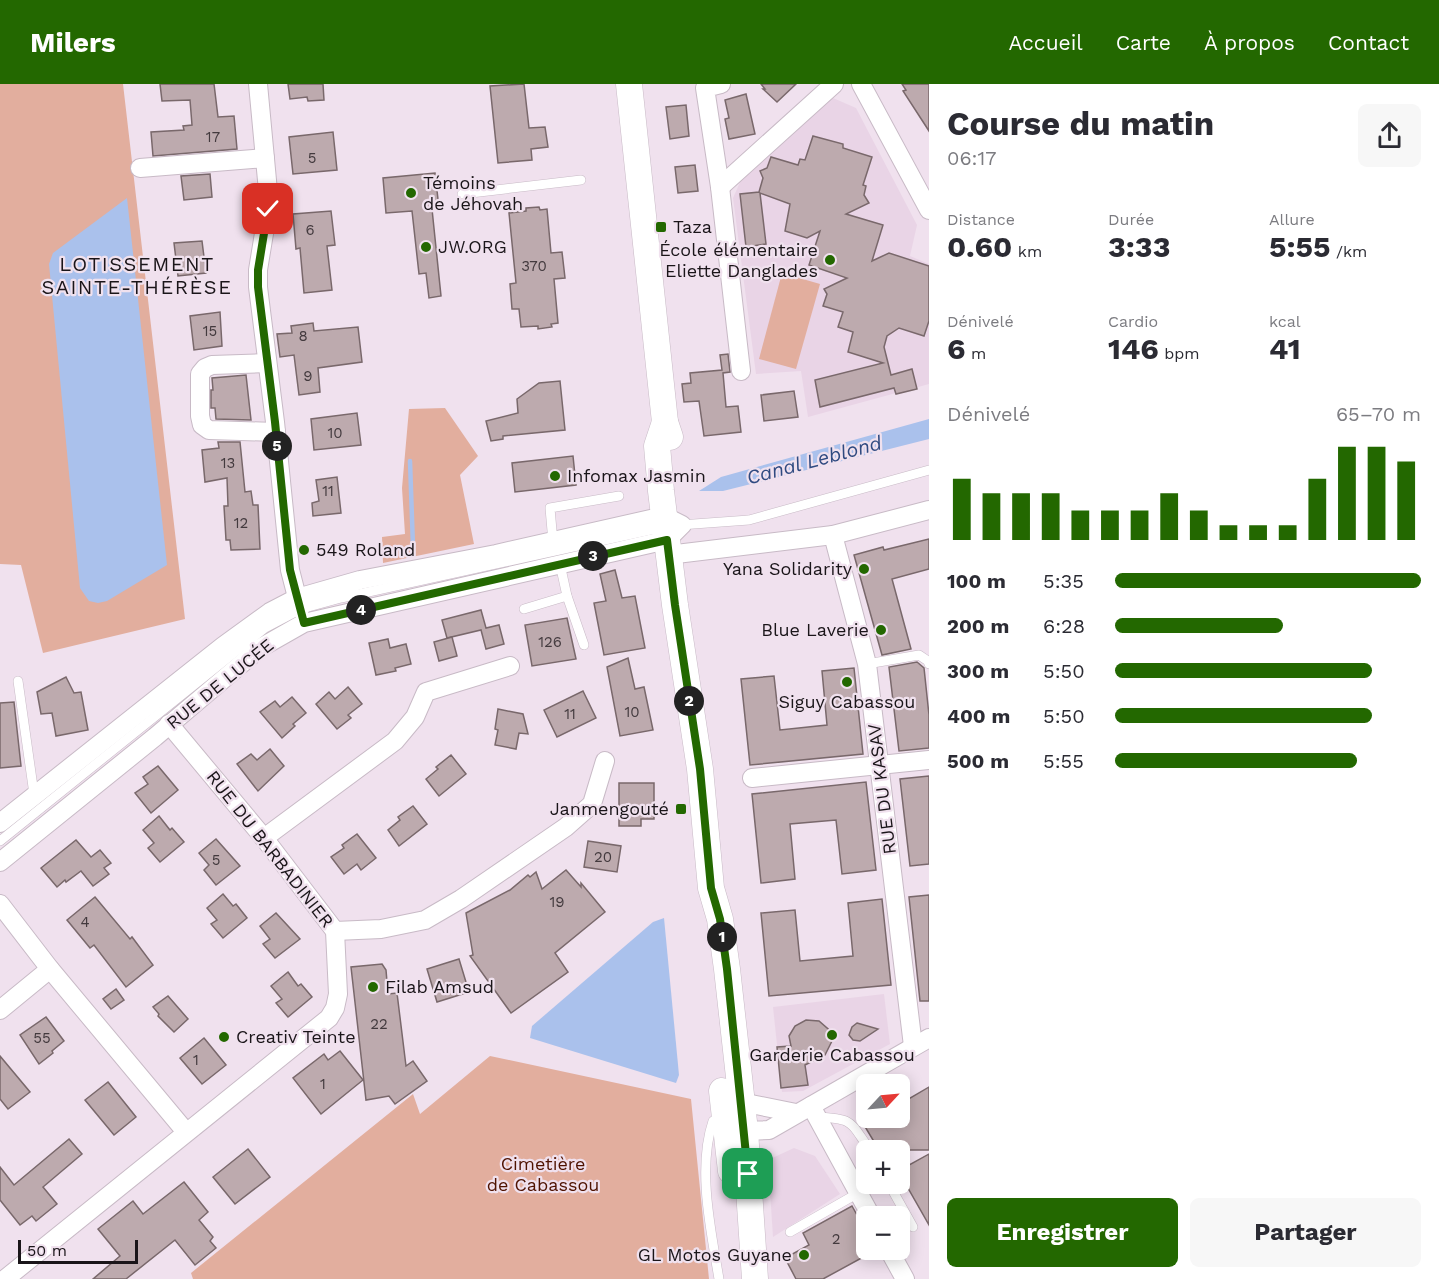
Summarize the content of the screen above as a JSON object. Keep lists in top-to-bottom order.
{
  "streets": {
    "street": ["RUE DE LUCÉE", "RUE DU KASAV", "RUE DU BARBADINIER"]
  },
  "crossings": [
    ["RUE DE LUCÉE", "RUE DU BARBADINIER"]
  ],
  "districts": ["LOTISSEMENT SAINTE-THÉRÈSE"],
  "water": ["Canal Leblond"],
  "parks": ["Cimetière de Cabassou"],
  "places": {
    "other": [
      "Témoins de Jéhovah",
      "JW.ORG",
      "École élémentaire Eliette Danglades",
      "Infomax Jasmin",
      "549 Roland",
      "Yana Solidarity",
      "Blue Laverie",
      "Siguy Cabassou",
      "Filab Amsud",
      "Garderie Cabassou",
      "Creativ Teinte",
      "GL Motos Guyane"
    ],
    "transit": ["Taza", "Janmengouté"]
  },
  "house_numbers": [
    "17",
    "5",
    "6",
    "370",
    "15",
    "8",
    "9",
    "10",
    "13",
    "11",
    "12",
    "126",
    "10",
    "11",
    "20",
    "5",
    "19",
    "4",
    "22",
    "55",
    "1",
    "1",
    "2"
  ],
  "scale_bar": "50 m",
  "north": "top right",
  "page": {
    "header": "Milers",
    "nav": [
      "Accueil",
      "Carte",
      "À propos",
      "Contact"
    ],
    "heading": ["Course du matin", "06:17"],
    "stats": [
      ["Distance", "0.60 km"],
      ["Durée", "3:33"],
      ["Allure", "5:55 /km"],
      ["Dénivelé", "6 m"],
      ["Cardio", "146 bpm"],
      ["kcal", "41"]
    ],
    "chart": ["Dénivelé", "65–70 m"],
    "pins": [
      "5",
      "3",
      "4",
      "2",
      "1"
    ],
    "list": [
      {
        "name": "100 m",
        "note": "5:35"
      },
      {
        "name": "200 m",
        "note": "6:28"
      },
      {
        "name": "300 m",
        "note": "5:50"
      },
      {
        "name": "400 m",
        "note": "5:50"
      },
      {
        "name": "500 m",
        "note": "5:55"
      }
    ],
    "map_buttons": ["+", "−"],
    "buttons": ["Enregistrer", "Partager"],
    "scale": "50 m"
  }
}
